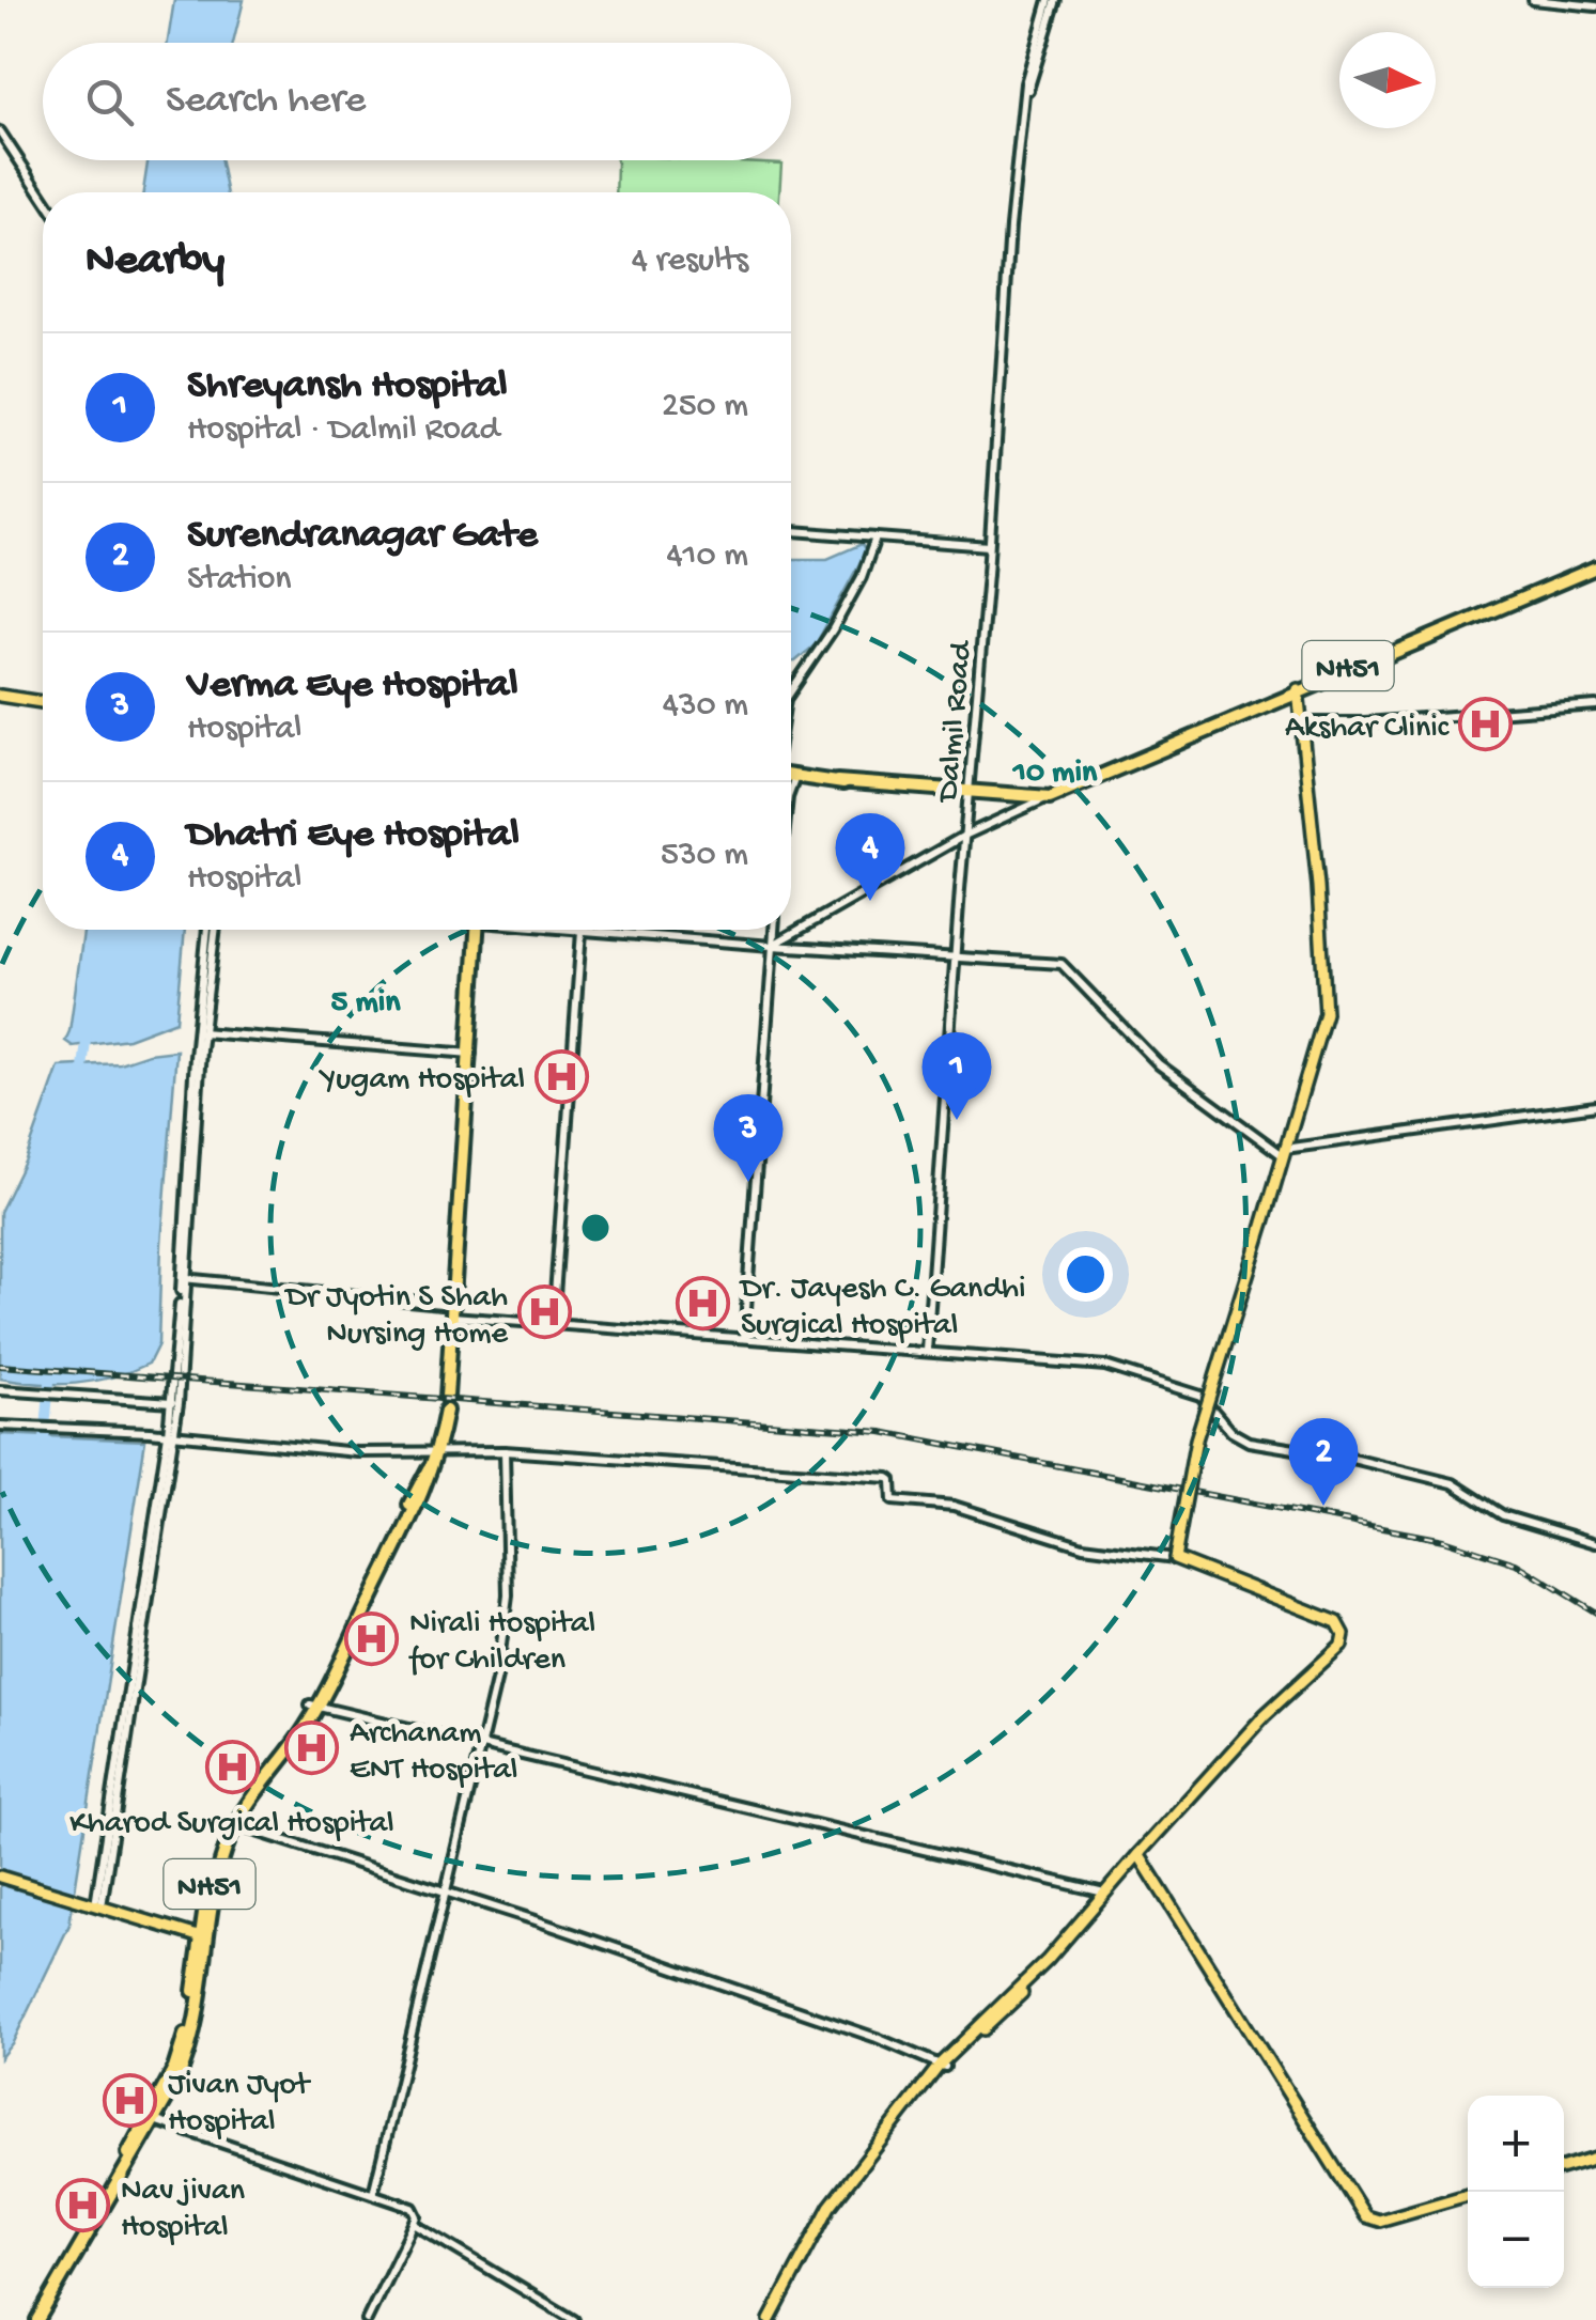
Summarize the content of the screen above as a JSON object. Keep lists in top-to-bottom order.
{
  "streets": {
    "highway": ["NH51"],
    "street": ["Dalmil Road"]
  },
  "crossings": [
    ["NH51", "Dalmil Road"]
  ],
  "places": {
    "hospital": [
      "Akshar Clinic",
      "Yugam Hospital",
      "Dr. Jayesh C. Gandhi Surgical Hospital",
      "Dr Jyotin S Shah Nursing Home",
      "Nirali Hospital for Children",
      "Archanam ENT Hospital",
      "Kharod Surgical Hospital",
      "Jivan Jyot Hospital",
      "Nav jivan Hospital"
    ]
  },
  "north": "right",
  "page": {
    "search": "Search here",
    "heading": ["Nearby", "4 results"],
    "list": [
      {
        "mark": "1",
        "name": "Shreyansh Hospital",
        "note": "Hospital · Dalmil Road",
        "value": "250 m"
      },
      {
        "mark": "2",
        "name": "Surendranagar Gate",
        "note": "Station",
        "value": "410 m"
      },
      {
        "mark": "3",
        "name": "Verma Eye Hospital",
        "note": "Hospital",
        "value": "430 m"
      },
      {
        "mark": "4",
        "name": "Dhatri Eye Hospital",
        "note": "Hospital",
        "value": "530 m"
      }
    ],
    "pins": [
      "4",
      "1",
      "3",
      "2"
    ],
    "map_buttons": ["+", "−"]
  },
  "rings": ["10 min", "5 min"]
}
